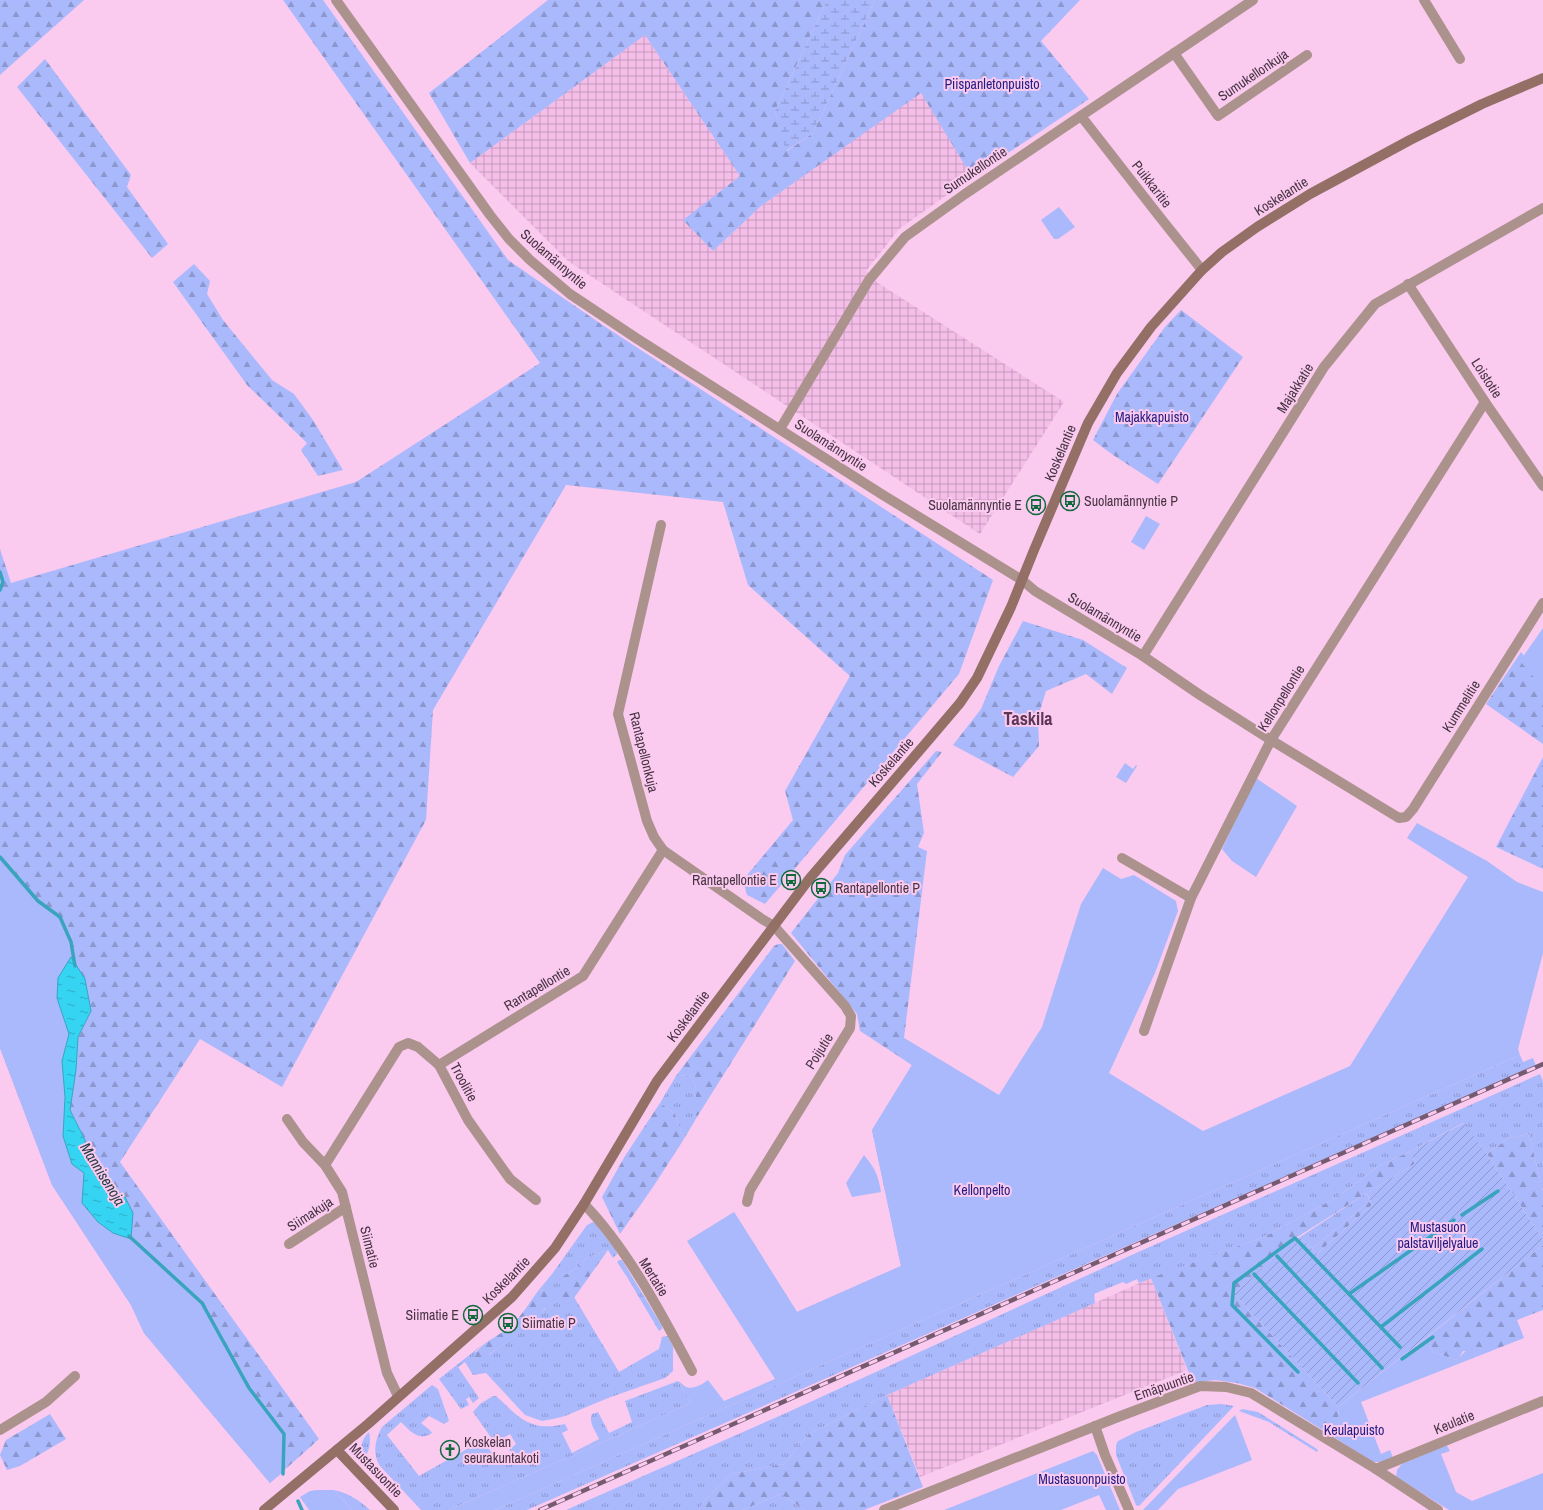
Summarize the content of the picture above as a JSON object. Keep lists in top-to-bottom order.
{
  "streets": {
    "main road": ["Koskelantie", "Mustasuontie"],
    "street": [
      "Sumukellonkuja",
      "Sumukellontie",
      "Puikkaritie",
      "Suolamännyntie",
      "Loistotie",
      "Majakkatie",
      "Kellonpellontie",
      "Kummelitie",
      "Rantapellonkuja",
      "Rantapellontie",
      "Poijutie",
      "Troolitie",
      "Siimakuja",
      "Siimatie",
      "Mertatie",
      "Emäpuuntie",
      "Keulatie"
    ]
  },
  "crossings": [
    ["Sumukellonkuja", "Sumukellontie"],
    ["Sumukellontie", "Puikkaritie"],
    ["Sumukellontie", "Suolamännyntie"],
    ["Puikkaritie", "Koskelantie"],
    ["Koskelantie", "Suolamännyntie"],
    ["Koskelantie", "Rantapellonkuja"],
    ["Koskelantie", "Poijutie"],
    ["Koskelantie", "Siimatie"],
    ["Koskelantie", "Mertatie"],
    ["Koskelantie", "Mustasuontie"],
    ["Suolamännyntie", "Majakkatie"],
    ["Suolamännyntie", "Kellonpellontie"],
    ["Suolamännyntie", "Kummelitie"],
    ["Loistotie", "Majakkatie"],
    ["Loistotie", "Kellonpellontie"],
    ["Rantapellonkuja", "Rantapellontie"],
    ["Rantapellonkuja", "Poijutie"],
    ["Rantapellontie", "Troolitie"],
    ["Troolitie", "Siimatie"],
    ["Siimakuja", "Siimatie"],
    ["Emäpuuntie", "Keulatie"]
  ],
  "districts": ["Taskila"],
  "water": ["Mannisenoja"],
  "parks": [
    "Piispanletonpuisto",
    "Majakkapuisto",
    "Kellonpelto",
    "Mustasuon palstaviljelyalue",
    "Keulapuisto",
    "Mustasuonpuisto"
  ],
  "places": {
    "bus stop": [
      "Suolamännyntie P",
      "Suolamännyntie E",
      "Rantapellontie E",
      "Rantapellontie P",
      "Siimatie E",
      "Siimatie P"
    ],
    "church": ["Koskelan seurakuntakoti"]
  }
}
